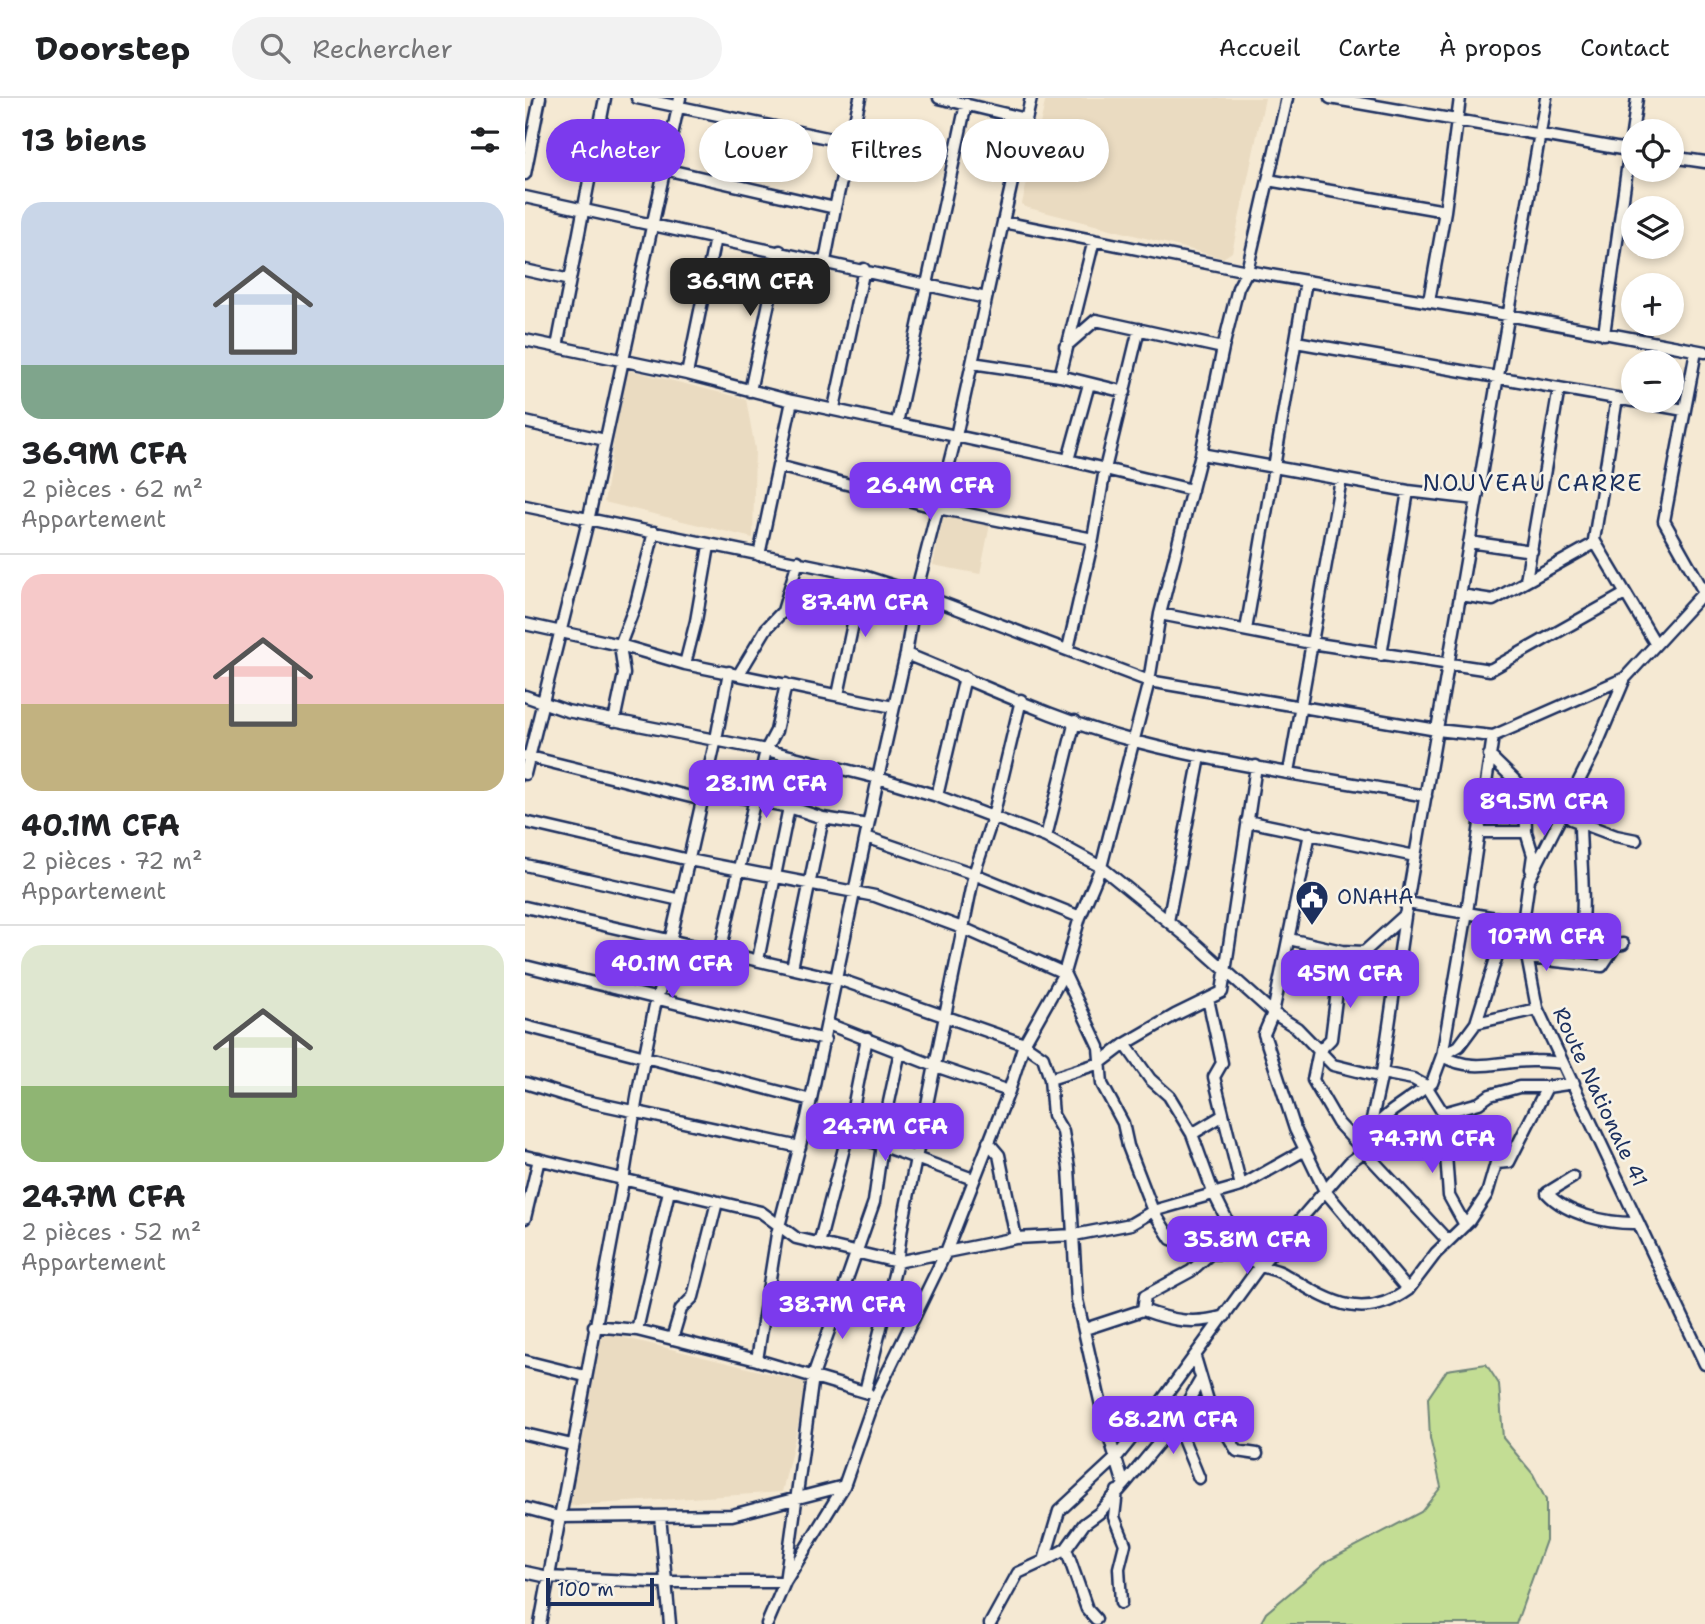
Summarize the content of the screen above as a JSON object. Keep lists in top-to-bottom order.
{
  "streets": {
    "street": ["Route Nationale 41"]
  },
  "districts": ["NOUVEAU CARRE"],
  "places": {
    "public building": ["ONAHA"]
  },
  "scale_bar": "100 m",
  "page": {
    "header": "Doorstep",
    "search": "Rechercher",
    "nav": [
      "Accueil",
      "Carte",
      "À propos",
      "Contact"
    ],
    "heading": "13 biens",
    "map_buttons": ["+", "−"],
    "chip": [
      "Acheter",
      "Louer",
      "Filtres",
      "Nouveau"
    ],
    "list": [
      {
        "name": "36.9M CFA",
        "note": "2 pièces · 62 m² · Appartement"
      },
      {
        "name": "40.1M CFA",
        "note": "2 pièces · 72 m² · Appartement"
      },
      {
        "name": "24.7M CFA",
        "note": "2 pièces · 52 m² · Appartement"
      }
    ],
    "price": [
      "36.9M CFA",
      "26.4M CFA",
      "87.4M CFA",
      "28.1M CFA",
      "89.5M CFA",
      "107M CFA",
      "40.1M CFA",
      "45M CFA",
      "24.7M CFA",
      "74.7M CFA",
      "35.8M CFA",
      "38.7M CFA",
      "68.2M CFA"
    ],
    "scale": "100 m"
  }
}
